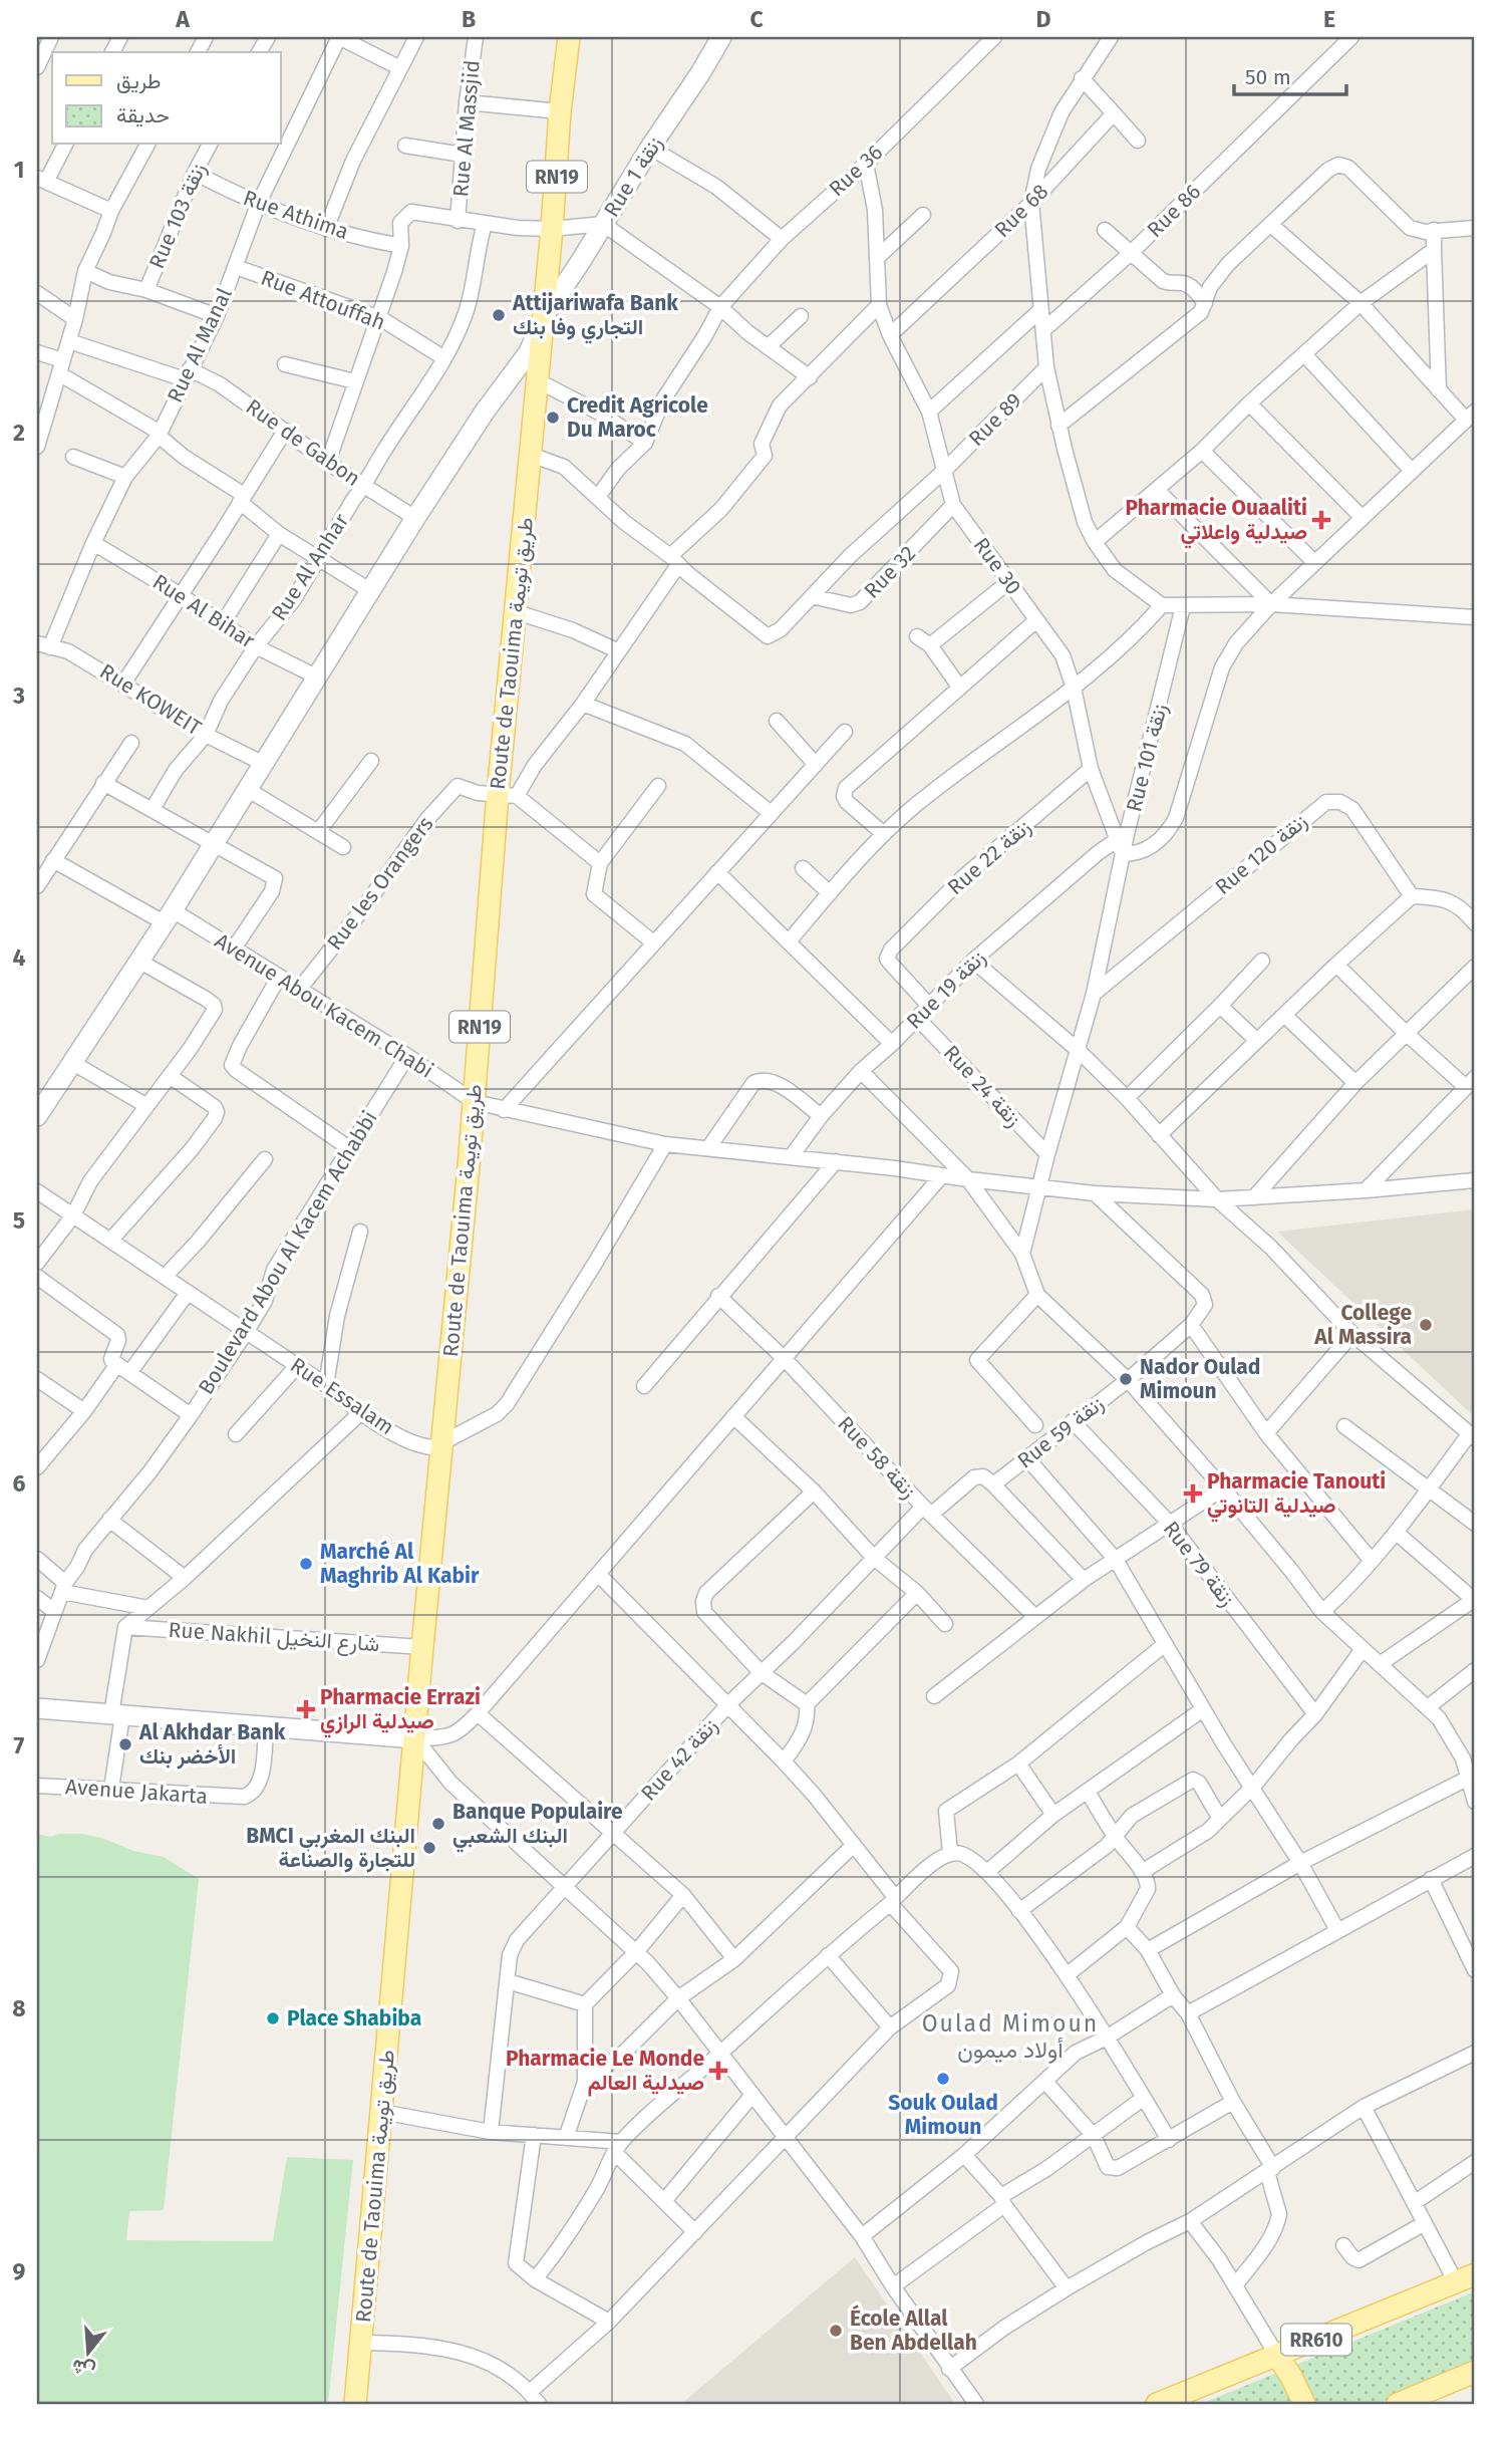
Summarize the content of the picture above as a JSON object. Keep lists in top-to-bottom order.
{
  "streets": {
    "main road": ["RN19", "Route de Taouima طريق تويمة", "RR610"],
    "street": [
      "Rue Al Massjid",
      "Rue 36",
      "Rue 1 زنقة",
      "Rue 68",
      "Rue 86",
      "Rue Athima",
      "Rue 103 زنقة",
      "Rue Attouffah",
      "Rue Al Manal",
      "Rue 89",
      "Rue de Gabon",
      "Rue 30",
      "Rue Al Anhar",
      "Rue 32",
      "Rue Al Bihar",
      "Rue KOWEIT",
      "Rue 101 زنقة",
      "Rue 120 زنقة",
      "Rue 22 زنقة",
      "Rue les Orangers",
      "Rue 19 زنقة",
      "Avenue Abou Kacem Chabi",
      "Rue 24 زنقة",
      "Boulevard Abou Al Kacem Achabbi",
      "Rue Essalam",
      "Rue 59 زنقة",
      "Rue 58 زنقة",
      "Rue 79 زنقة",
      "Rue Nakhil شارع النخيل",
      "Rue 42 زنقة",
      "Avenue Jakarta"
    ]
  },
  "crossings": [
    ["Rue 36", "Rue 30"],
    ["Rue 1 زنقة", "Rue de Gabon"],
    ["Rue 1 زنقة", "Rue Al Bihar"],
    ["Rue 1 زنقة", "Route de Taouima طريق تويمة"],
    ["Rue 1 زنقة", "Rue KOWEIT"],
    ["Rue 1 زنقة", "Avenue Abou Kacem Chabi"],
    ["Rue 68", "Rue 30"],
    ["Rue Athima", "Rue 103 زنقة"],
    ["Rue Athima", "Rue Al Manal"],
    ["Rue Attouffah", "Rue Al Manal"],
    ["Rue Attouffah", "Rue Al Anhar"],
    ["Rue Al Manal", "Rue de Gabon"],
    ["Rue Al Manal", "Rue Al Bihar"],
    ["Rue Al Manal", "Rue KOWEIT"],
    ["Rue 89", "Rue 30"],
    ["Rue 89", "Rue 32"],
    ["Rue de Gabon", "Rue Al Anhar"],
    ["Rue 30", "Rue 32"],
    ["Rue 30", "Rue 101 زنقة"],
    ["Rue 30", "Rue 22 زنقة"],
    ["Rue 30", "Rue 19 زنقة"],
    ["Rue Al Anhar", "Rue Al Bihar"],
    ["Rue Al Anhar", "Rue KOWEIT"],
    ["Route de Taouima طريق تويمة", "Rue les Orangers"],
    ["Route de Taouima طريق تويمة", "Avenue Abou Kacem Chabi"],
    ["Route de Taouima طريق تويمة", "Rue Essalam"],
    ["Route de Taouima طريق تويمة", "Rue Nakhil شارع النخيل"],
    ["Rue 101 زنقة", "Rue 120 زنقة"],
    ["Rue 101 زنقة", "Avenue Abou Kacem Chabi"],
    ["Rue 101 زنقة", "Rue 24 زنقة"],
    ["Rue 22 زنقة", "Rue 19 زنقة"],
    ["Rue les Orangers", "Avenue Abou Kacem Chabi"],
    ["Rue 19 زنقة", "Avenue Abou Kacem Chabi"],
    ["Rue 19 زنقة", "Rue 24 زنقة"],
    ["Avenue Abou Kacem Chabi", "Boulevard Abou Al Kacem Achabbi"],
    ["Boulevard Abou Al Kacem Achabbi", "Rue Essalam"],
    ["Rue 59 زنقة", "Rue 79 زنقة"],
    ["Rue 59 زنقة", "Rue 42 زنقة"],
    ["Rue 58 زنقة", "Rue 42 زنقة"]
  ],
  "districts": ["Oulad Mimoun أولاد ميمون"],
  "places": {
    "other": [
      "Attijariwafa Bank التجاري وفا بنك",
      "Credit Agricole Du Maroc",
      "College Al Massira",
      "Nador Oulad Mimoun",
      "Marché Al Maghrib Al Kabir",
      "Al Akhdar Bank الأخضر بنك",
      "Banque Populaire البنك الشعبي",
      "BMCI البنك المغربي للتجارة والصناعة",
      "Place Shabiba",
      "Souk Oulad Mimoun",
      "École Allal Ben Abdellah"
    ],
    "health": [
      "Pharmacie Ouaaliti صيدلية واعلاتي",
      "Pharmacie Tanouti صيدلية التانوتي",
      "Pharmacie Errazi صيدلية الرازي",
      "Pharmacie Le Monde صيدلية العالم"
    ]
  },
  "legend": ["طريق", "حديقة"],
  "scale_bar": "50 m",
  "north": "bottom",
  "grid": {
    "columns": [
      "A",
      "B",
      "C",
      "D",
      "E"
    ],
    "rows": [
      "1",
      "2",
      "3",
      "4",
      "5",
      "6",
      "7",
      "8",
      "9"
    ]
  }
}
